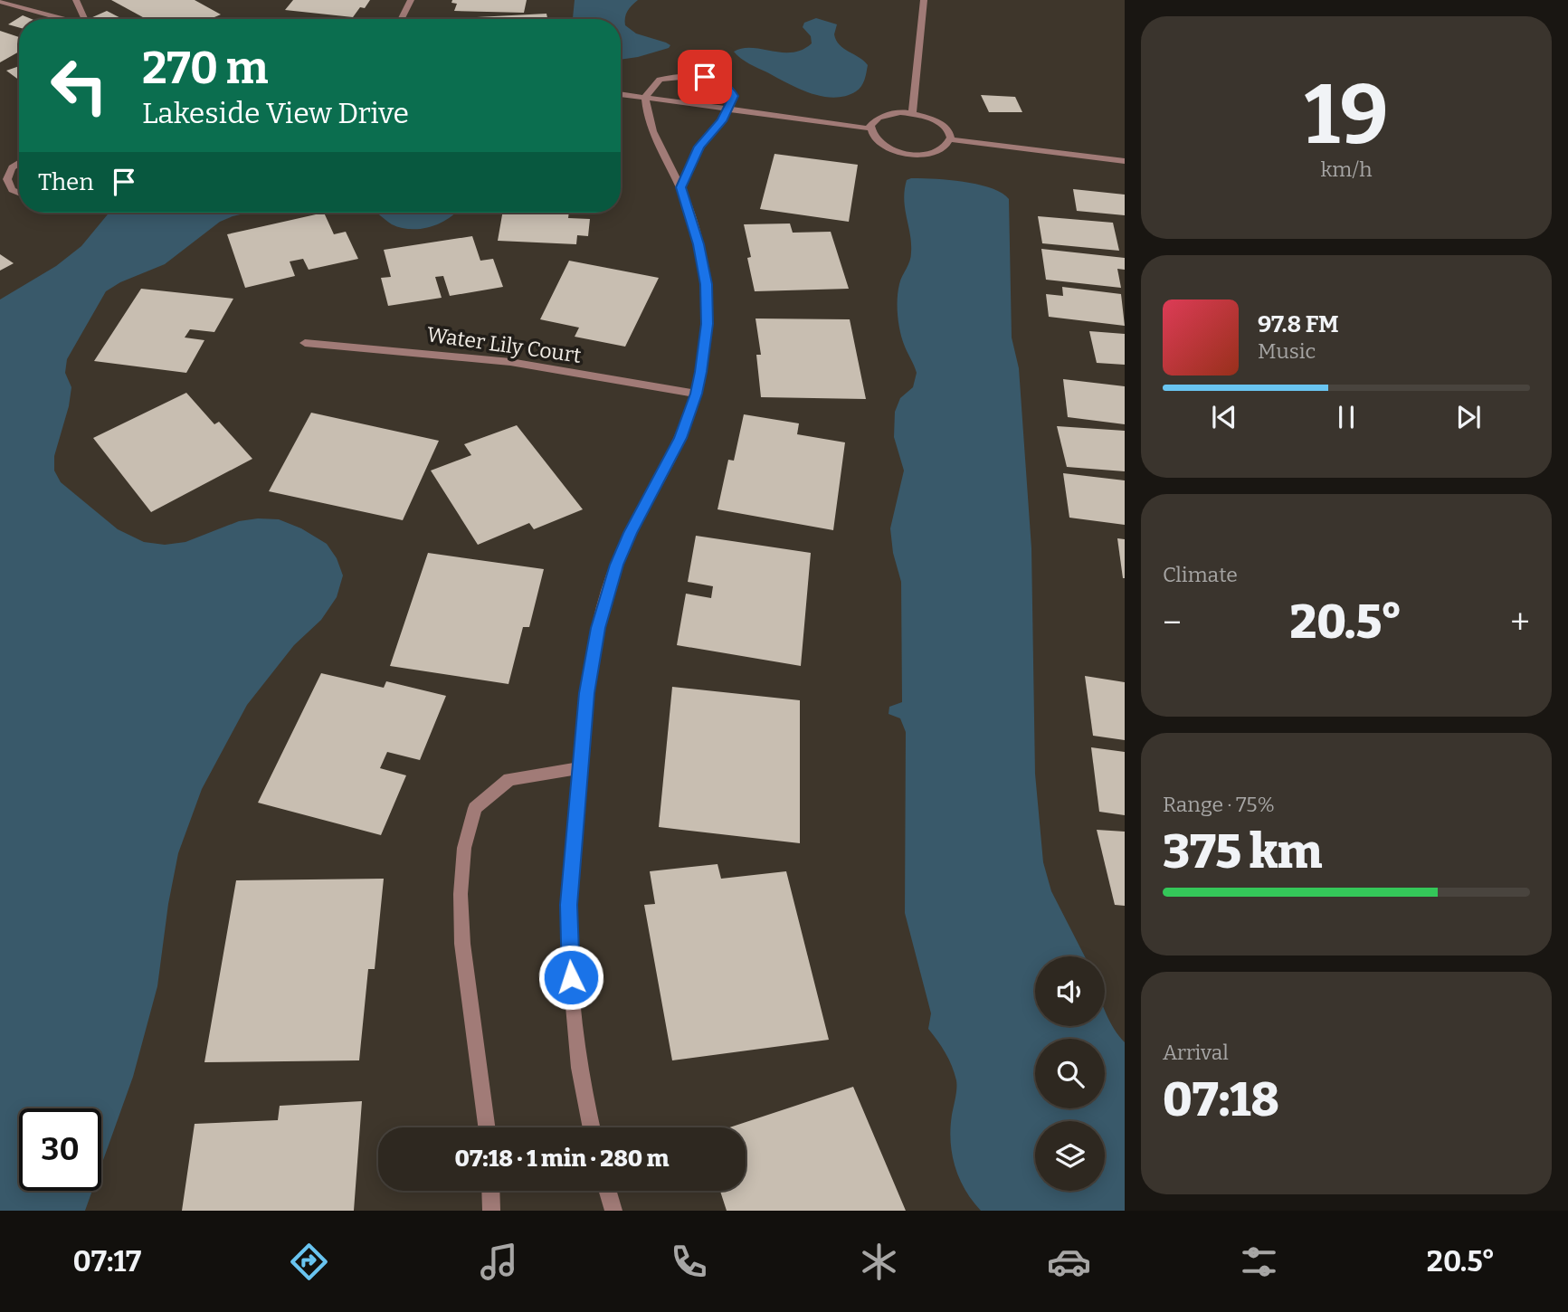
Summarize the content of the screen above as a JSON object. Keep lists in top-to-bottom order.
{
  "streets": {
    "street": ["Water Lily Court"]
  },
  "page": {
    "tile": [
      ["19", "km/h"],
      "Climate",
      ["Range · 75%", "375 km"],
      ["Arrival", "07:18"]
    ],
    "turn": ["270 m", "Lakeside View Drive"],
    "then": "Then",
    "song": ["97.8 FM", "Music"],
    "heat": ["−", "20.5°", "+"],
    "limit": "30",
    "trip": "07:18 · 1 min · 280 m",
    "tabs": ["07:17", "20.5°"]
  }
}
